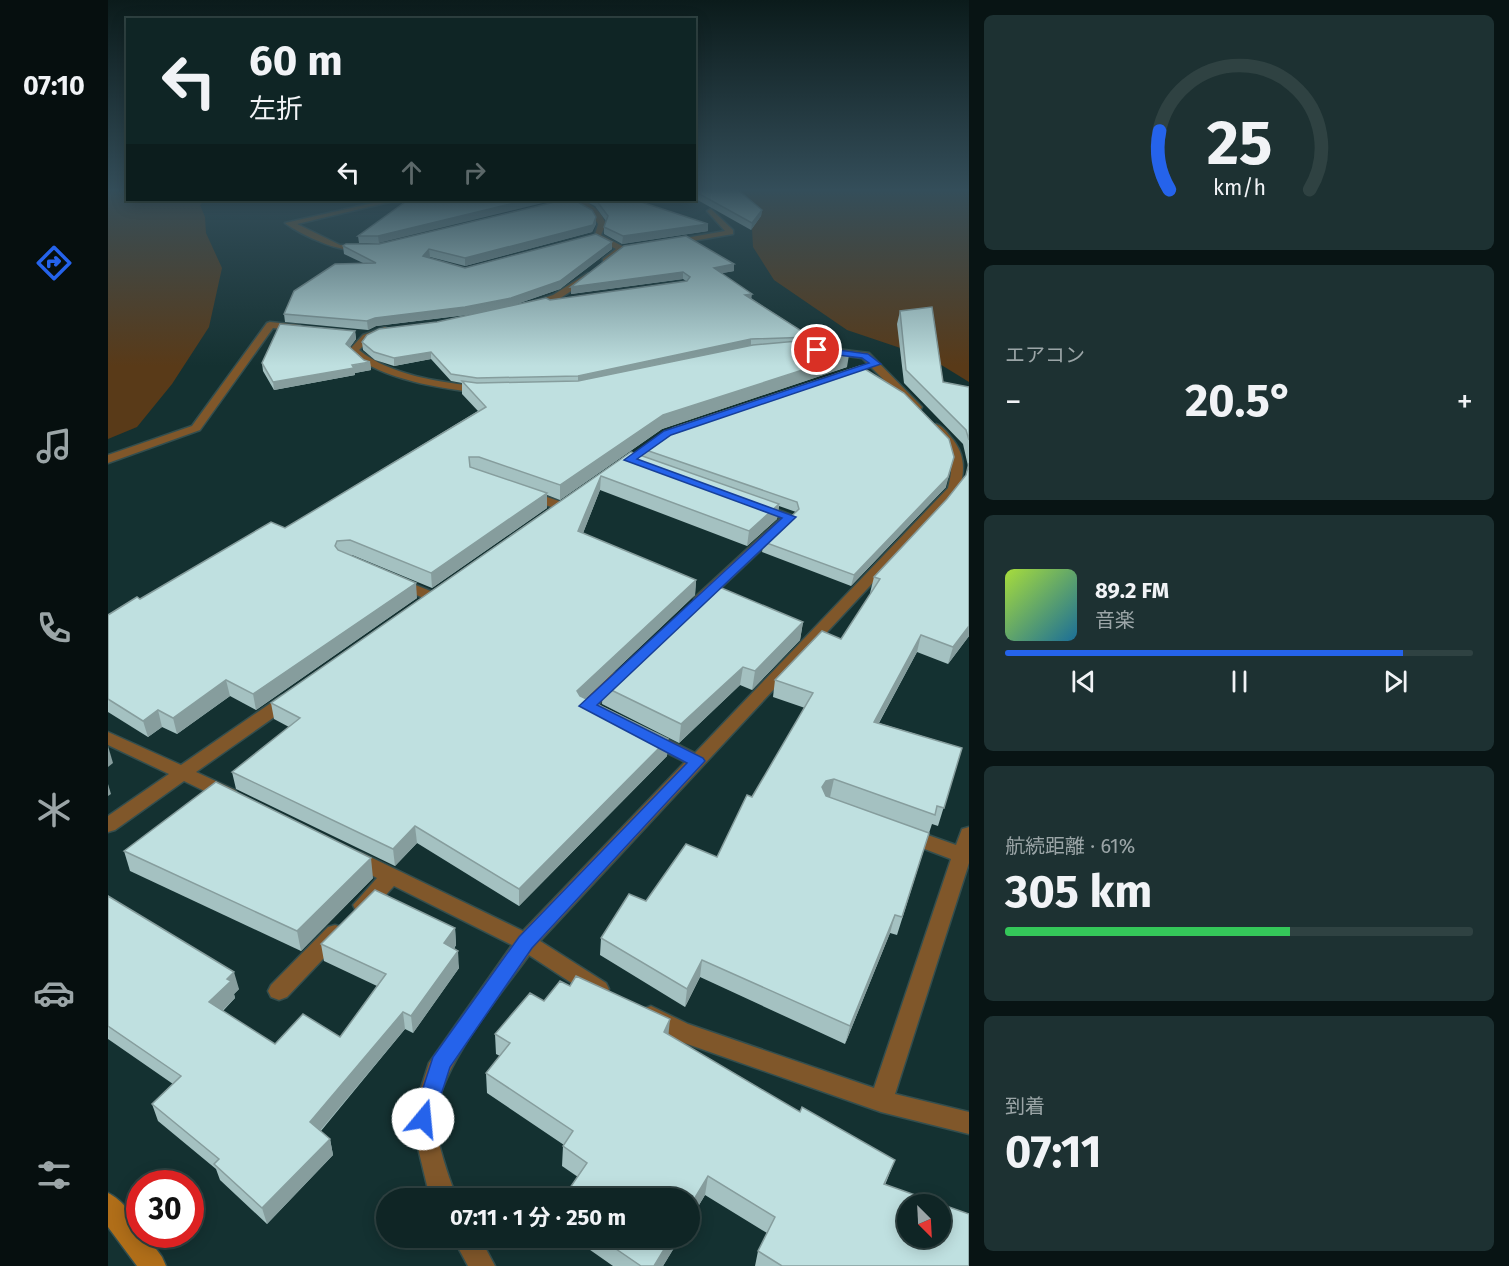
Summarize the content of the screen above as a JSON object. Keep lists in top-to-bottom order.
{
  "north": "bottom right",
  "page": {
    "tabs": "07:10",
    "turn": ["60 m", "左折"],
    "tile": [
      "エアコン",
      ["航続距離 · 61%", "305 km"],
      ["到着", "07:11"]
    ],
    "heat": ["−", "20.5°", "+"],
    "song": ["89.2 FM", "音楽"],
    "limit": "30",
    "trip": "07:11 · 1 分 · 250 m",
    "gauge": ["25", "km/h"]
  }
}
